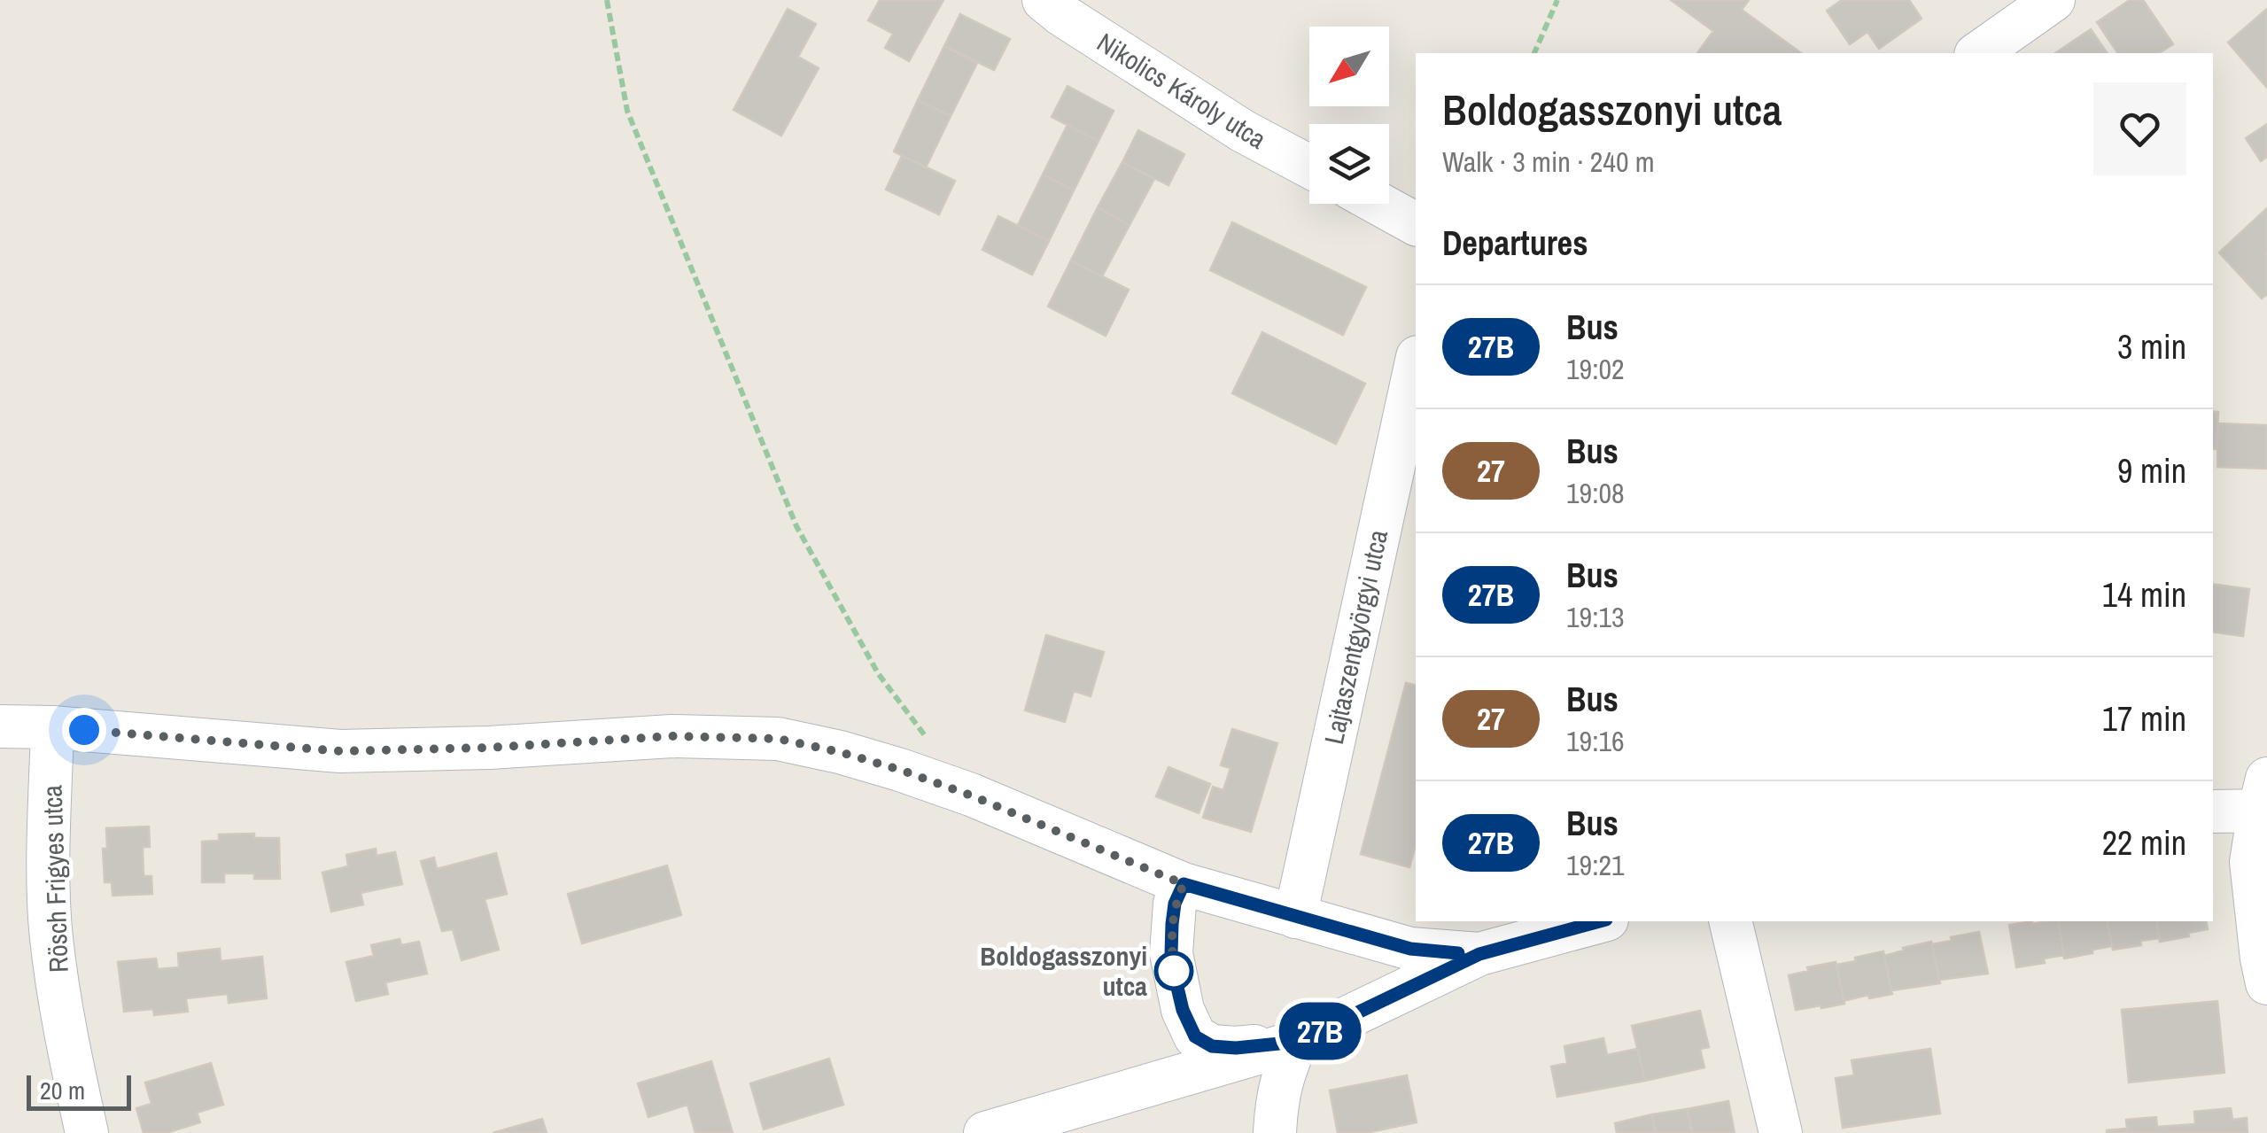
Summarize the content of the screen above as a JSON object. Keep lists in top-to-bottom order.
{
  "streets": {
    "street": ["Nikolics Károly utca", "Lajtaszentgyörgyi utca", "Rösch Frigyes utca"]
  },
  "places": ["Boldogasszonyi utca"],
  "lines": ["bus line 27B"],
  "scale_bar": "20 m",
  "north": "bottom left",
  "page": {
    "on_map": "27B",
    "heading": [
      ["Boldogasszonyi utca", "Walk · 3 min · 240 m"],
      "Departures"
    ],
    "list": [
      {
        "mark": "27B",
        "name": "Bus",
        "note": "19:02",
        "value": "3 min"
      },
      {
        "mark": "27",
        "name": "Bus",
        "note": "19:08",
        "value": "9 min"
      },
      {
        "mark": "27B",
        "name": "Bus",
        "note": "19:13",
        "value": "14 min"
      },
      {
        "mark": "27",
        "name": "Bus",
        "note": "19:16",
        "value": "17 min"
      },
      {
        "mark": "27B",
        "name": "Bus",
        "note": "19:21",
        "value": "22 min"
      }
    ],
    "scale": "20 m"
  }
}
